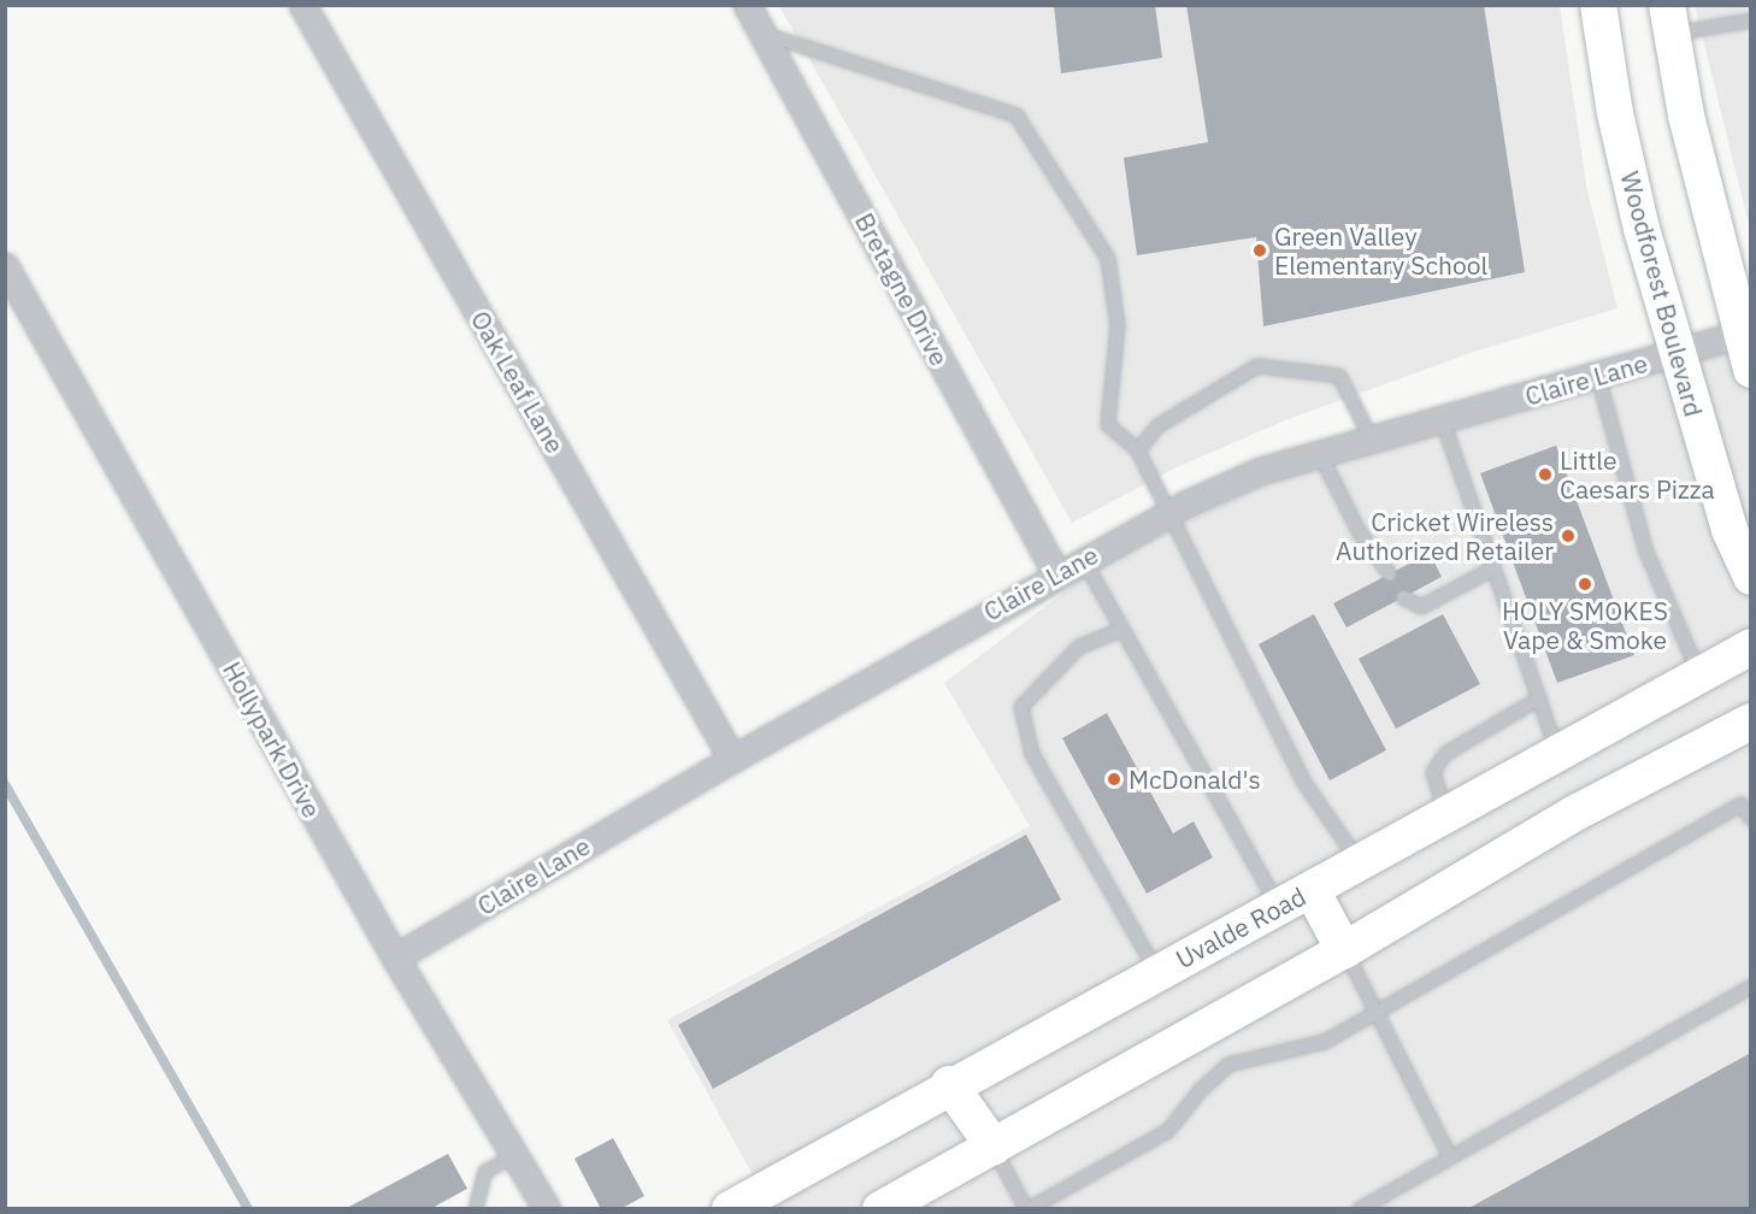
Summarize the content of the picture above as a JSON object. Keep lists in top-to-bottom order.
{
  "streets": {
    "main road": ["Woodforest Boulevard", "Uvalde Road"],
    "street": [
      "Bretagne Drive",
      "Claire Lane",
      "Oak Leaf Lane",
      "Hollypark Drive"
    ]
  },
  "crossings": [
    ["Bretagne Drive", "Claire Lane"],
    ["Woodforest Boulevard", "Claire Lane"],
    ["Claire Lane", "Oak Leaf Lane"],
    ["Claire Lane", "Hollypark Drive"]
  ],
  "places": [
    "Green Valley Elementary School",
    "Little Caesars Pizza",
    "Cricket Wireless Authorized Retailer",
    "HOLY SMOKES Vape & Smoke",
    "McDonald's"
  ]
}
